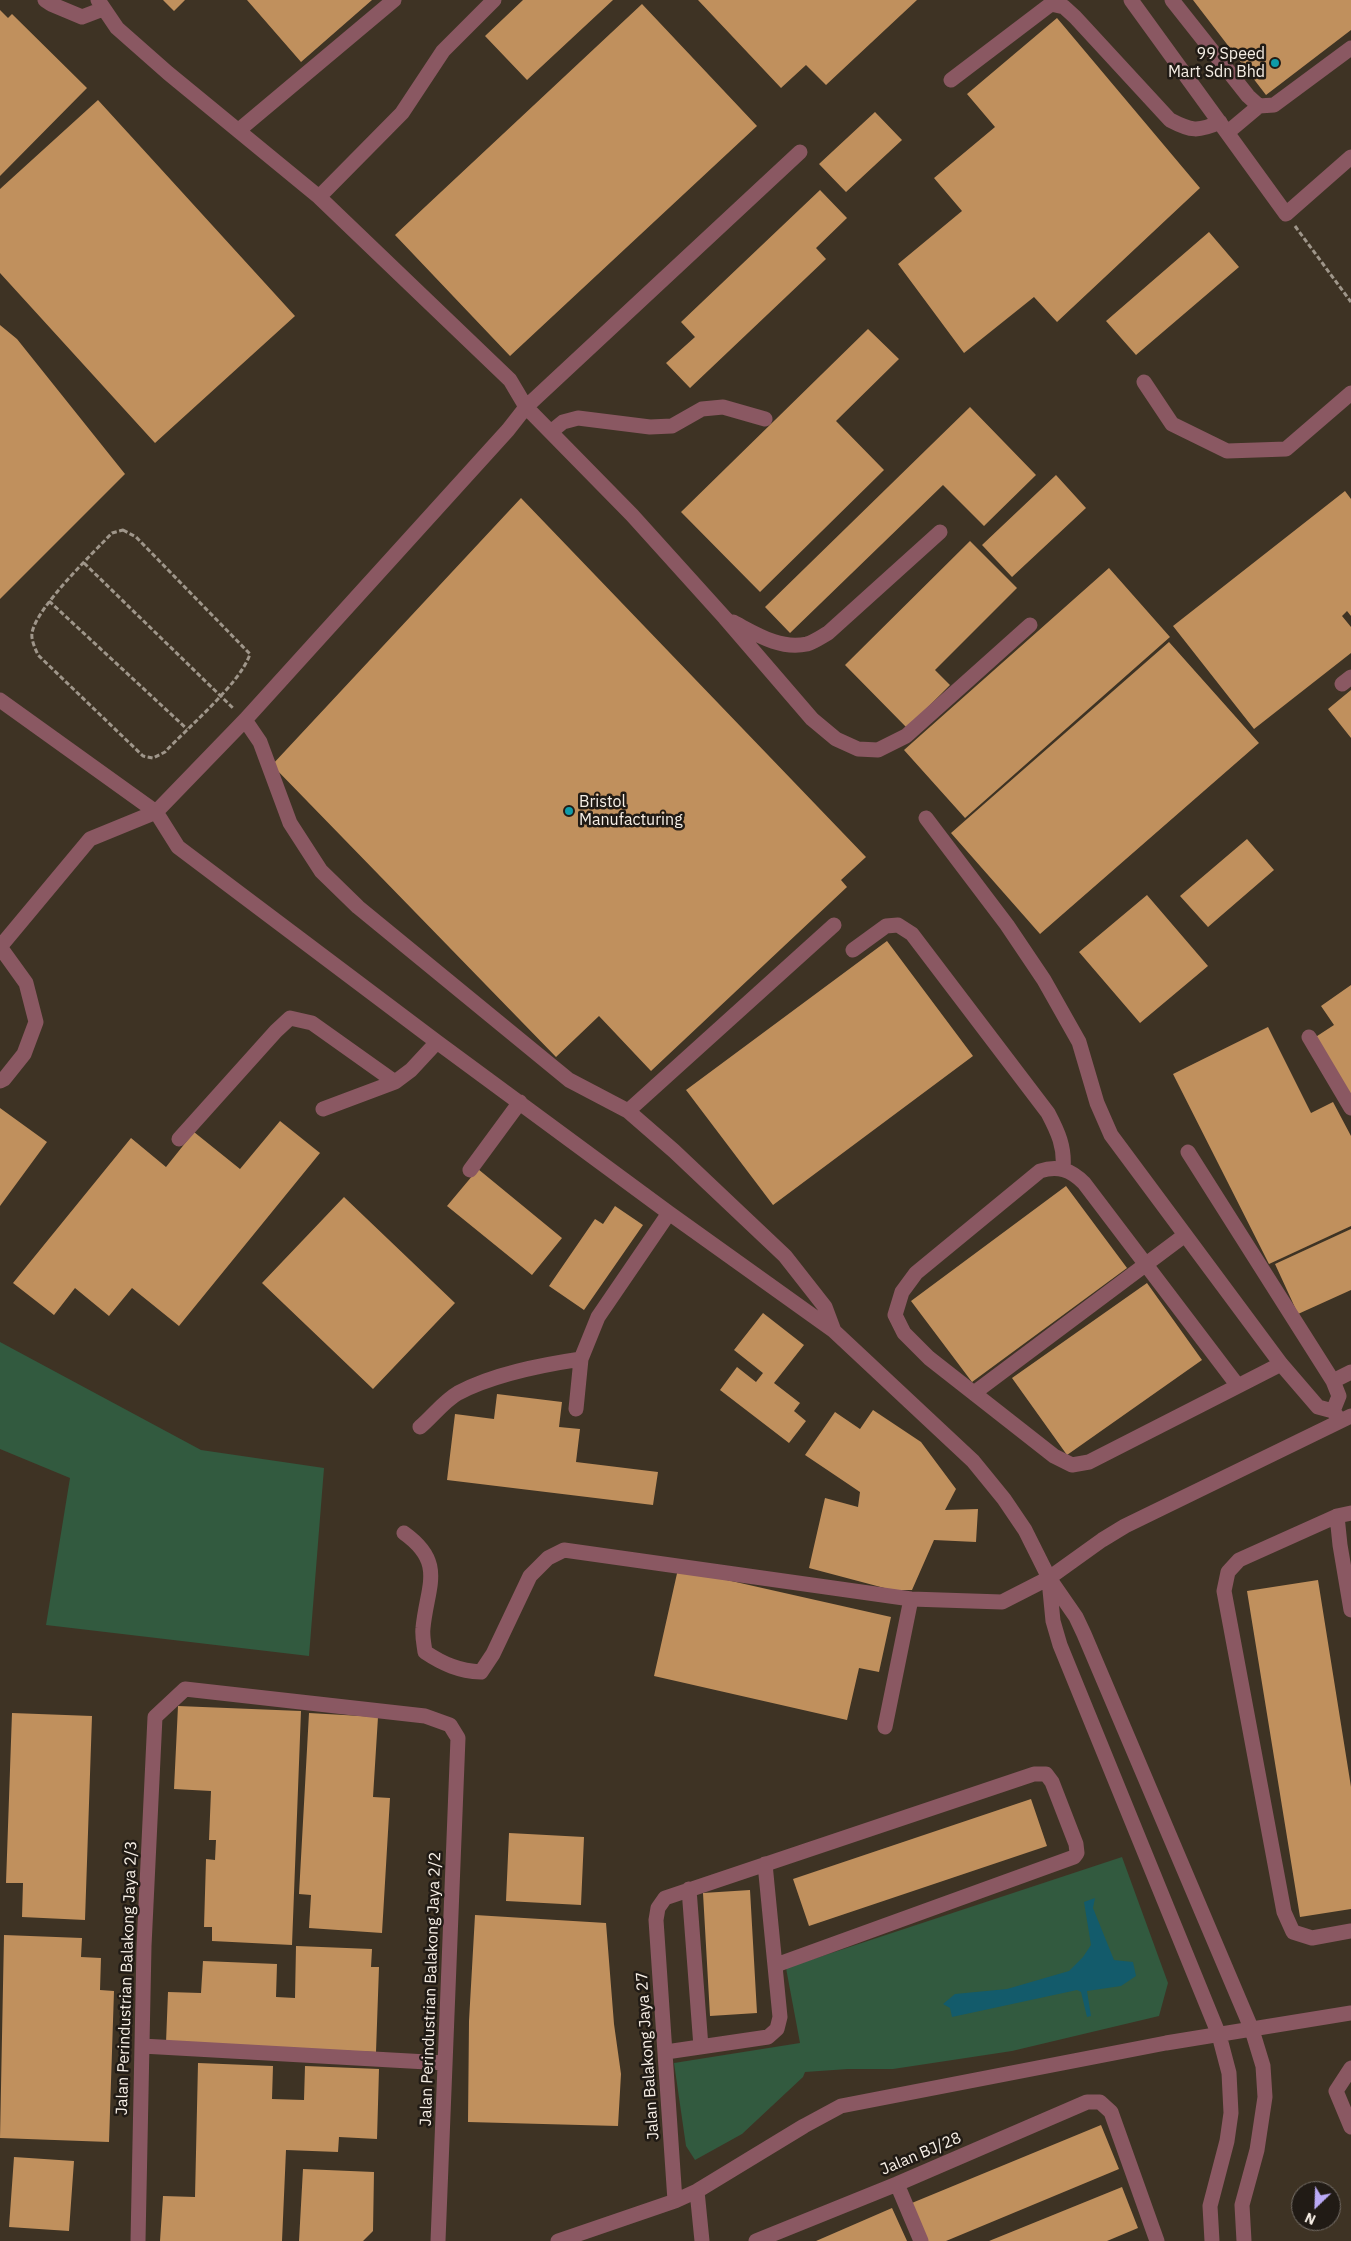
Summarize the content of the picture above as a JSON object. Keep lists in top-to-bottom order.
{
  "streets": {
    "street": [
      "Jalan Perindustrian Balakong Jaya 2/3",
      "Jalan Perindustrian Balakong Jaya 2/2",
      "Jalan Balakong Jaya 27",
      "Jalan BJ/28"
    ]
  },
  "crossings": [
    ["Jalan Perindustrian Balakong Jaya 2/3", "Jalan Perindustrian Balakong Jaya 2/2"]
  ],
  "places": ["99 Speed Mart Sdn Bhd", "Bristol Manufacturing"],
  "north": "bottom left"
}
